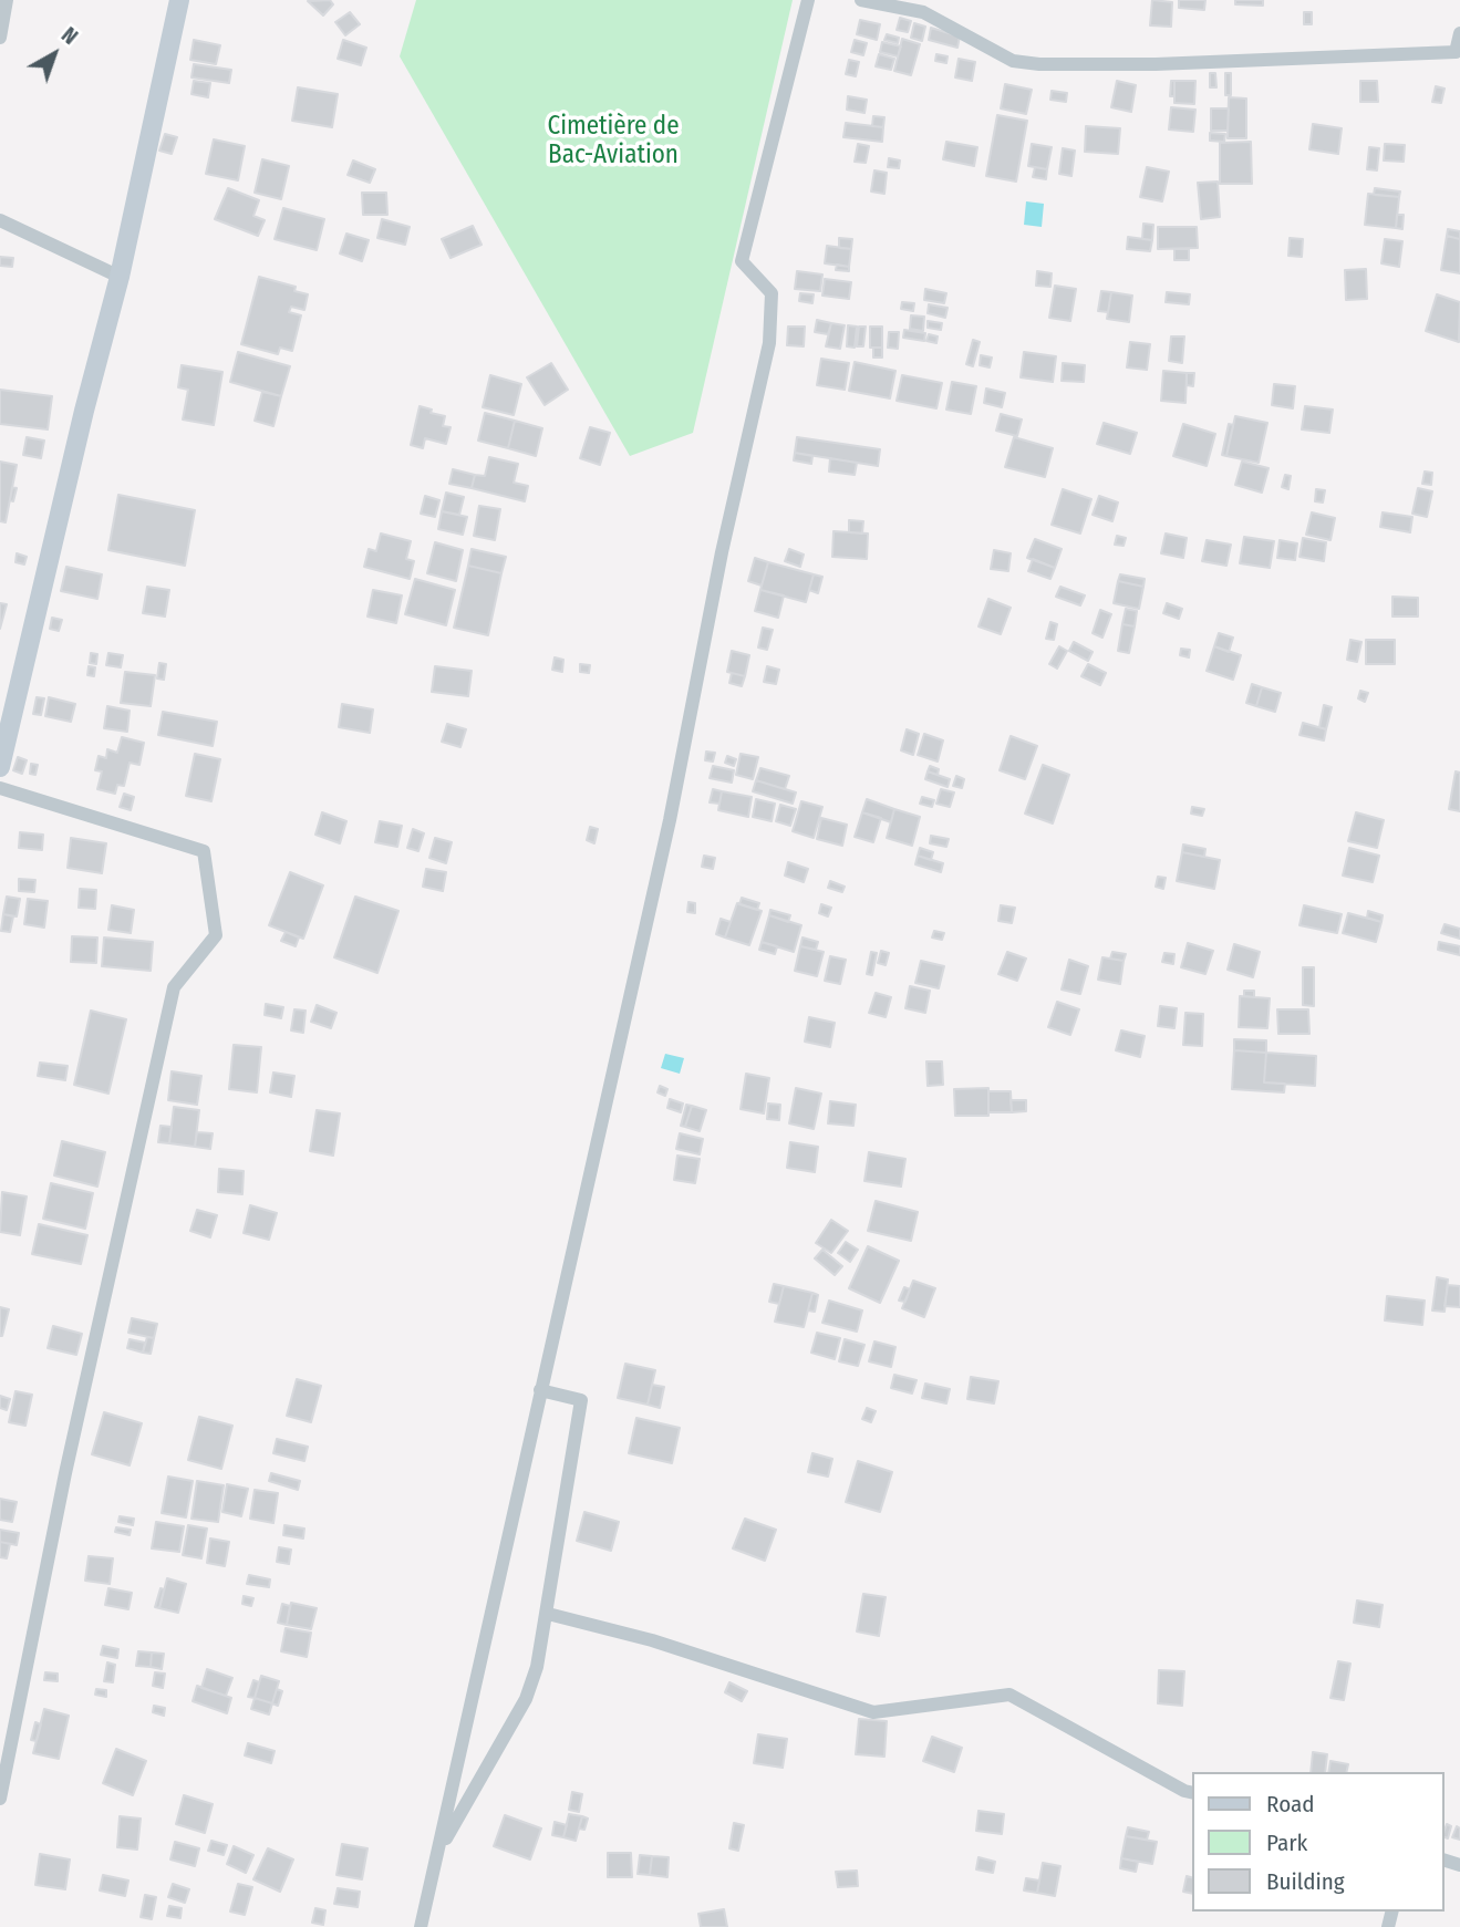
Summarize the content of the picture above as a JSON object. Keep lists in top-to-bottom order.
{
  "parks": ["Cimetière de Bac-Aviation"],
  "legend": ["Road", "Park", "Building"],
  "north": "top right"
}
